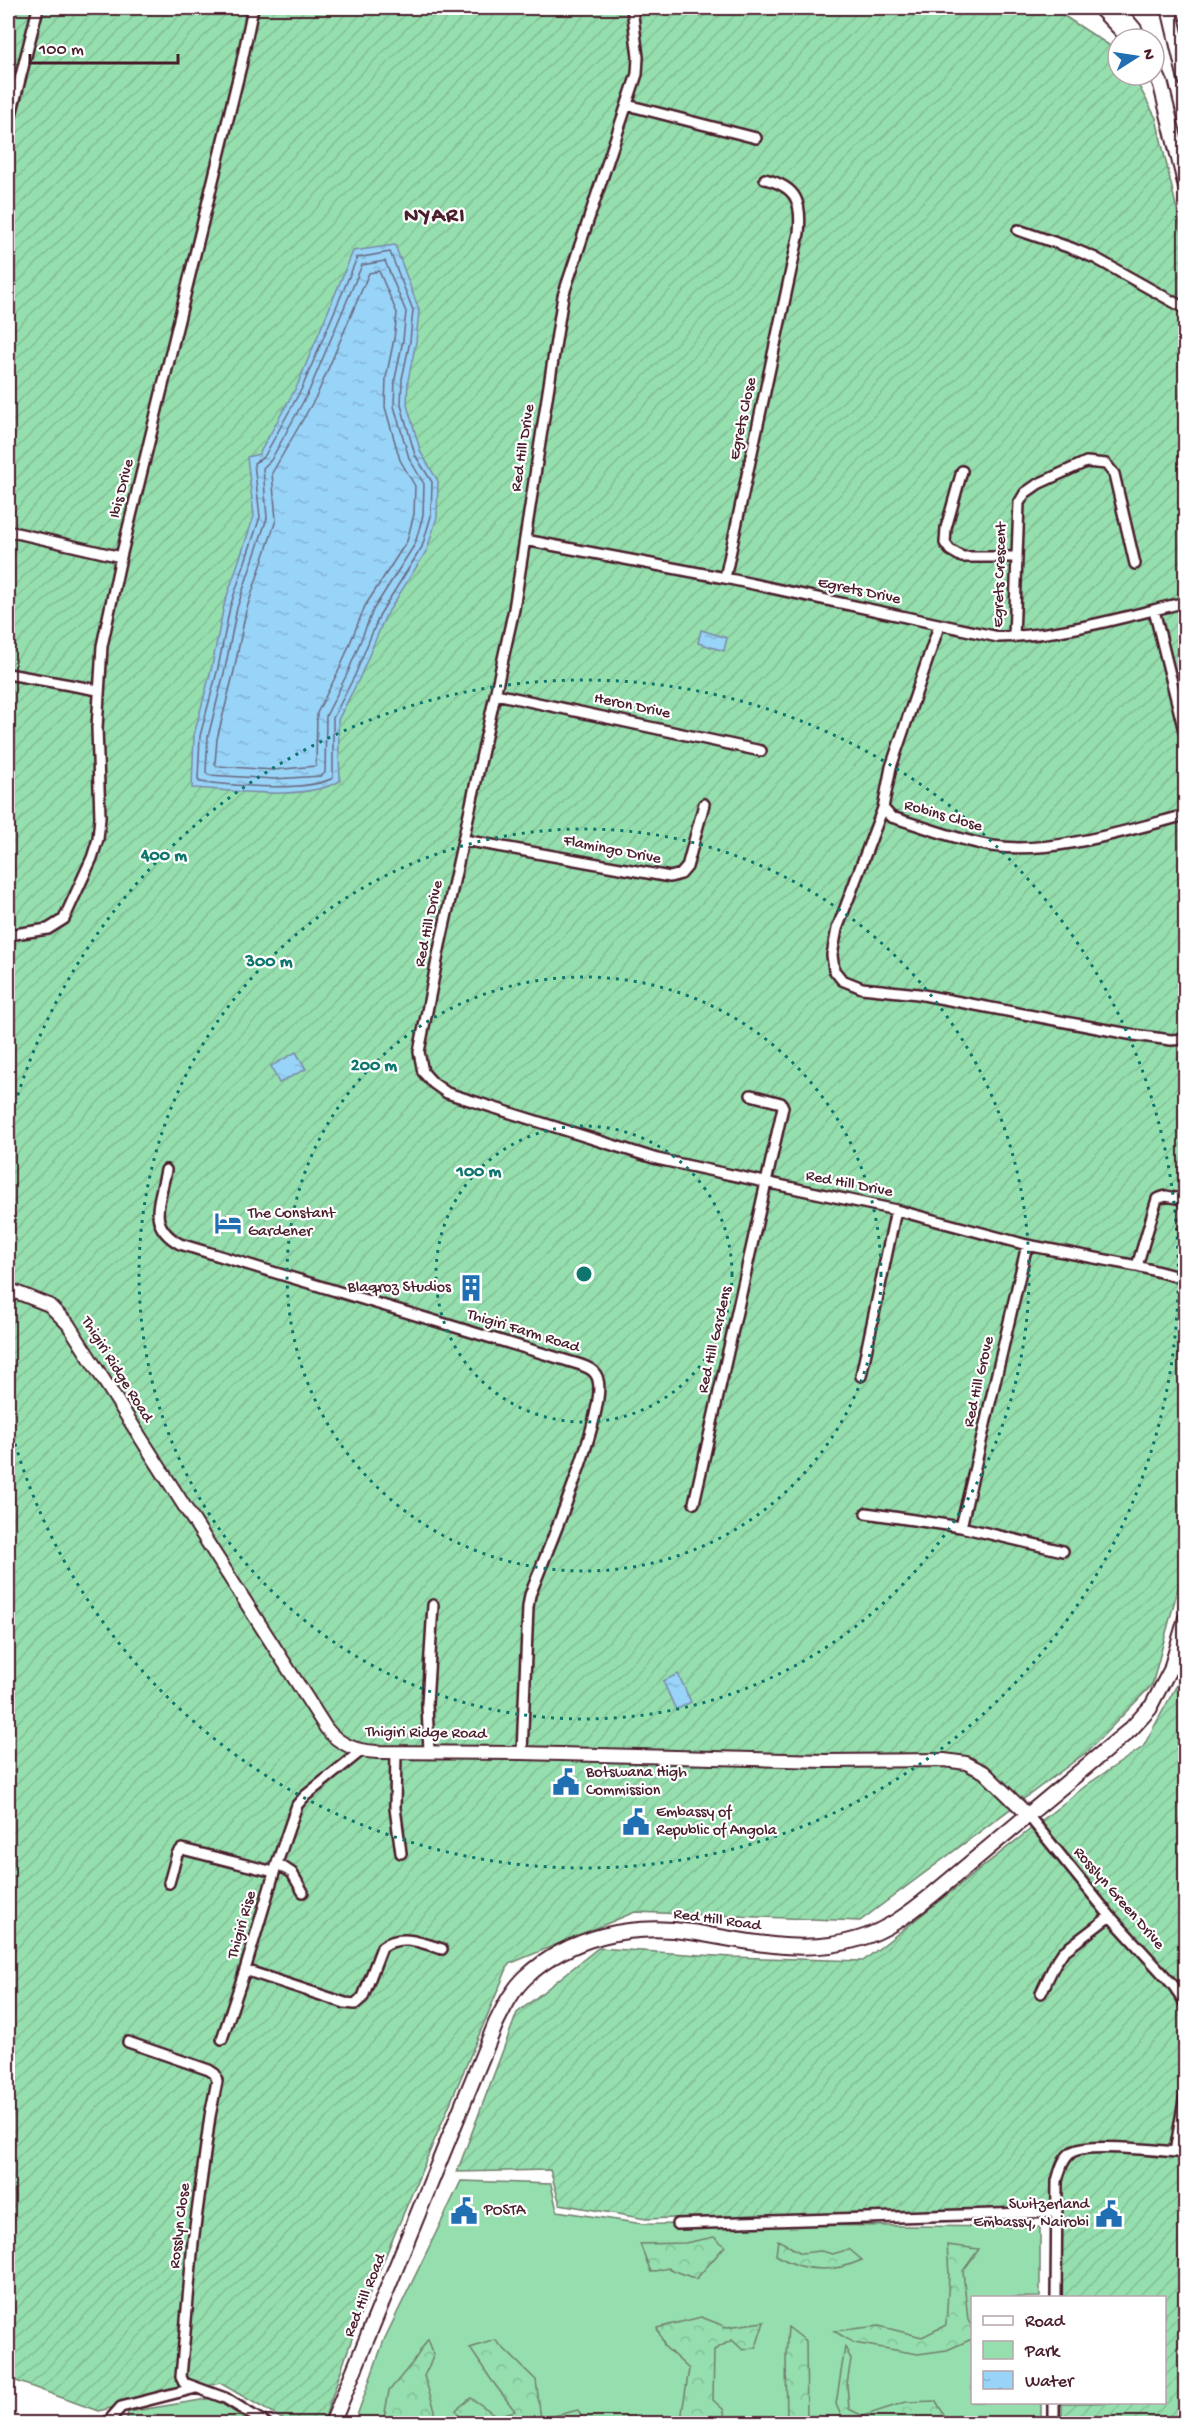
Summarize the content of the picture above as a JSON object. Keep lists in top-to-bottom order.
{
  "streets": {
    "main road": ["Red Hill Road"],
    "street": [
      "Egrets Close",
      "Red Hill Drive",
      "Ibis Drive",
      "Egrets Crescent",
      "Egrets Drive",
      "Heron Drive",
      "Robins Close",
      "Flamingo Drive",
      "Thigiri Farm Road",
      "Red Hill Gardens",
      "Thigiri Ridge Road",
      "Red Hill Grove",
      "Rosslyn Green Drive",
      "Thigiri Rise",
      "Rosslyn Close"
    ]
  },
  "crossings": [
    ["Egrets Close", "Egrets Drive"],
    ["Red Hill Drive", "Egrets Drive"],
    ["Red Hill Drive", "Heron Drive"],
    ["Red Hill Drive", "Flamingo Drive"],
    ["Red Hill Drive", "Red Hill Gardens"],
    ["Red Hill Drive", "Red Hill Grove"],
    ["Egrets Crescent", "Egrets Drive"],
    ["Egrets Drive", "Robins Close"],
    ["Thigiri Farm Road", "Thigiri Ridge Road"],
    ["Thigiri Ridge Road", "Rosslyn Green Drive"],
    ["Thigiri Ridge Road", "Red Hill Road"],
    ["Thigiri Ridge Road", "Thigiri Rise"],
    ["Rosslyn Green Drive", "Red Hill Road"]
  ],
  "districts": ["NYARI"],
  "places": {
    "hotel": ["The Constant Gardener"],
    "building": ["Blaqroz Studios"],
    "public building": [
      "Botswana High Commission",
      "Embassy of Republic of Angola",
      "POSTA",
      "Switzerland Embassy, Nairobi"
    ]
  },
  "legend": ["Road", "Park", "Water"],
  "scale_bar": "100 m",
  "north": "right",
  "rings": [
    "400 m",
    "300 m",
    "200 m",
    "100 m"
  ]
}
